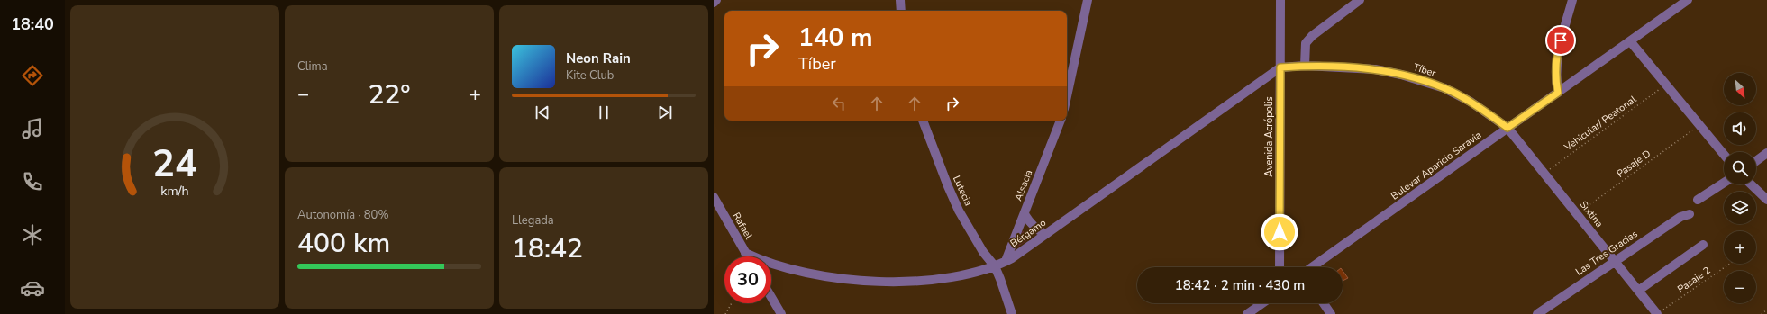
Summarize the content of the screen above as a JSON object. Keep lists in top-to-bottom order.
{
  "streets": {
    "street": [
      "Tíber",
      "Avenida Acrópolis",
      "Bulevar Aparicio Saravia",
      "Alsacia",
      "Lutecia",
      "Sixtina",
      "Rafael",
      "Bérgamo",
      "Las Tres Gracias"
    ],
    "path": ["Vehicular/ Peatonal", "Pasaje D", "Pasaje 2"]
  },
  "crossings": [
    ["Tíber", "Avenida Acrópolis"],
    ["Tíber", "Bulevar Aparicio Saravia"],
    ["Tíber", "Sixtina"],
    ["Tíber", "Bérgamo"],
    ["Vehicular/ Peatonal", "Sixtina"],
    ["Avenida Acrópolis", "Bérgamo"],
    ["Pasaje D", "Sixtina"],
    ["Bulevar Aparicio Saravia", "Sixtina"],
    ["Alsacia", "Bérgamo"],
    ["Lutecia", "Bérgamo"],
    ["Sixtina", "Las Tres Gracias"],
    ["Sixtina", "Pasaje 2"],
    ["Rafael", "Bérgamo"]
  ],
  "north": "bottom right",
  "page": {
    "tabs": "18:40",
    "tile": [
      "Clima",
      ["Autonomía · 80%", "400 km"],
      ["Llegada", "18:42"]
    ],
    "turn": ["140 m", "Tíber"],
    "song": ["Neon Rain", "Kite Club"],
    "map_buttons": ["+", "−"],
    "heat": ["−", "22°", "+"],
    "limit": "30",
    "trip": "18:42 · 2 min · 430 m",
    "gauge": ["24", "km/h"]
  }
}
